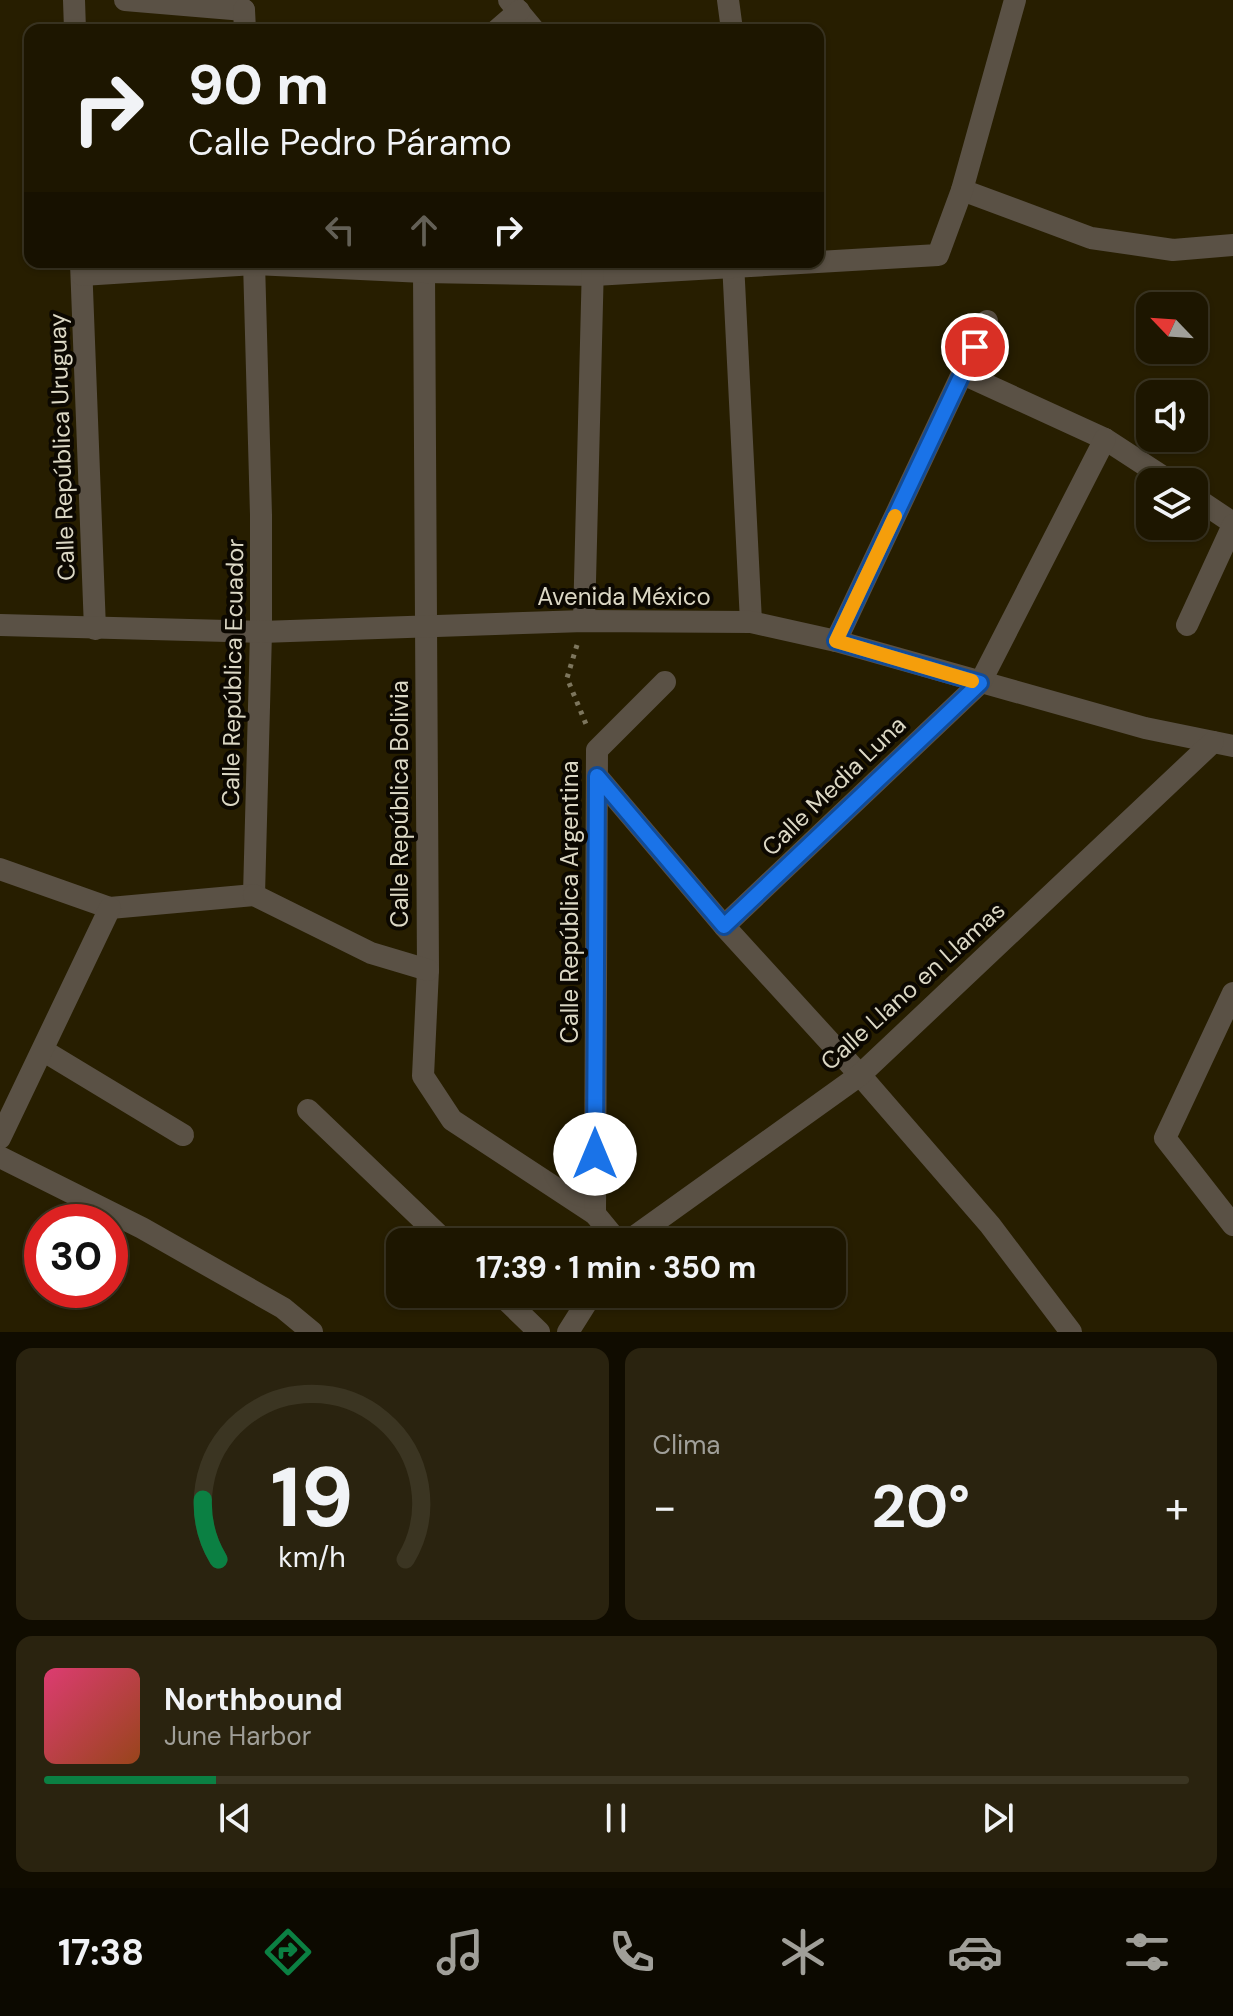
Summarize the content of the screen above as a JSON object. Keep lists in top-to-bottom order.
{
  "streets": {
    "street": [
      "Calle República Uruguay",
      "Avenida México",
      "Calle República Ecuador",
      "Calle Media Luna",
      "Calle República Bolivia",
      "Calle República Argentina",
      "Calle Llano en Llamas"
    ]
  },
  "crossings": [
    ["Calle República Uruguay", "Avenida México"],
    ["Avenida México", "Calle República Ecuador"],
    ["Avenida México", "Calle Media Luna"],
    ["Avenida México", "Calle República Bolivia"],
    ["Avenida México", "Calle República Argentina"],
    ["Avenida México", "Calle Llano en Llamas"],
    ["Calle República Bolivia", "Calle República Argentina"]
  ],
  "north": "top left",
  "page": {
    "turn": ["90 m", "Calle Pedro Páramo"],
    "limit": "30",
    "trip": "17:39 · 1 min · 350 m",
    "tile": "Clima",
    "heat": ["−", "20°", "+"],
    "song": ["Northbound", "June Harbor"],
    "tabs": "17:38",
    "gauge": ["19", "km/h"]
  }
}
